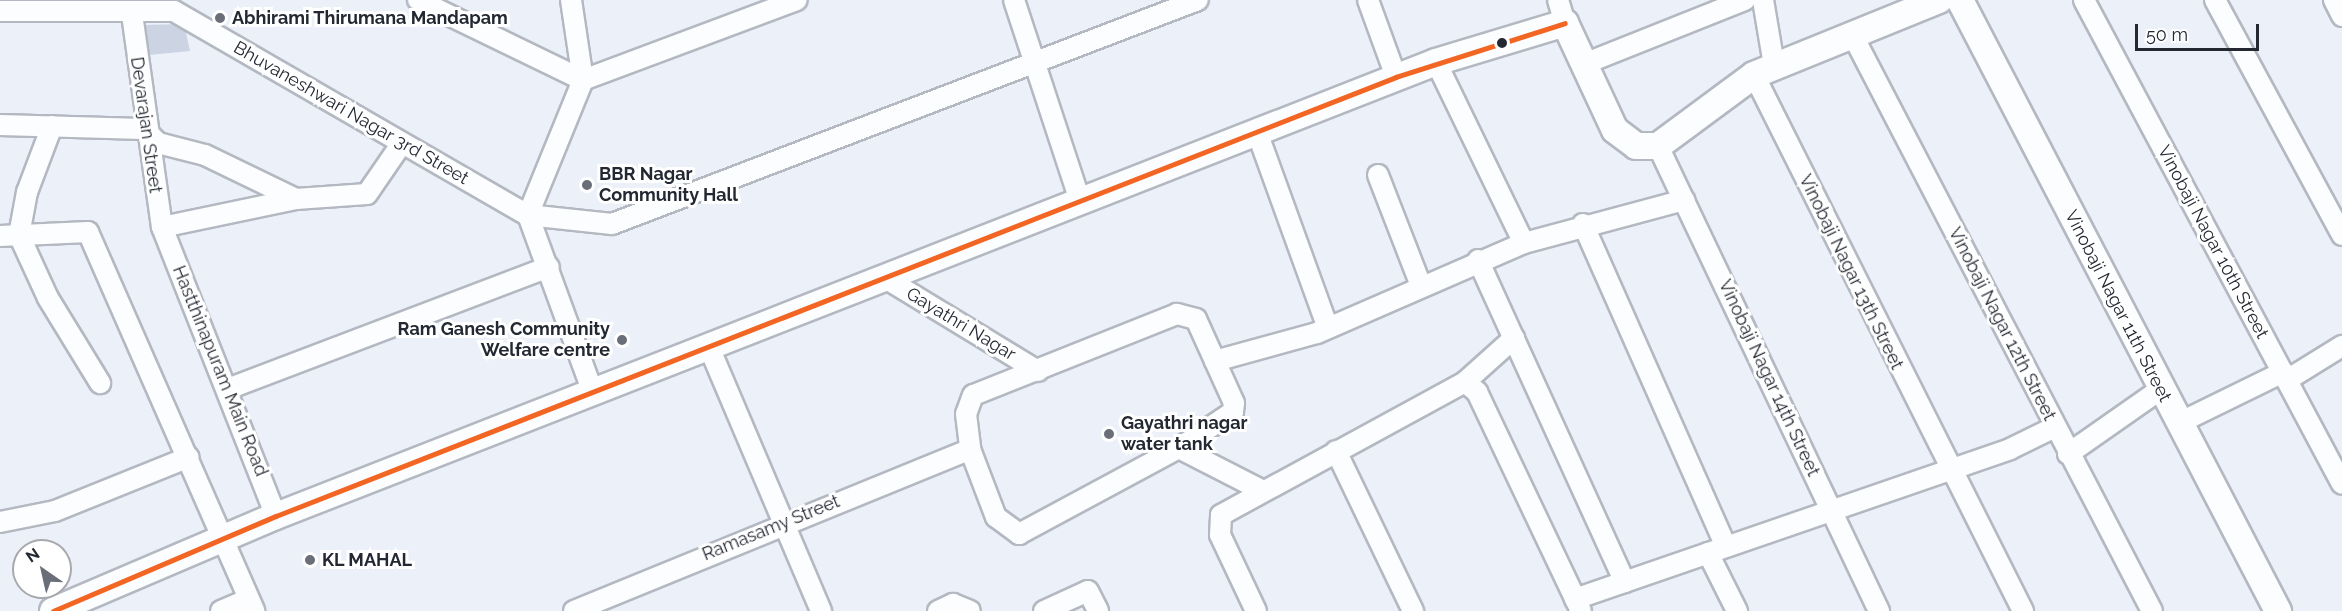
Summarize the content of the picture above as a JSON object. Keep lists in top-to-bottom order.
{
  "streets": {
    "street": [
      "Bhuvaneshwari Nagar 3rd Street",
      "Devarajan Street",
      "Vinobaji Nagar 10th Street",
      "Vinobaji Nagar 13th Street",
      "Vinobaji Nagar 11th Street",
      "Gayathri Nagar",
      "Vinobaji Nagar 12th Street",
      "Hastthinapuram Main Road",
      "Vinobaji Nagar 14th Street",
      "Ramasamy Street"
    ]
  },
  "crossings": [
    ["Devarajan Street", "Hastthinapuram Main Road"]
  ],
  "places": [
    "Abhirami Thirumana Mandapam",
    "BBR Nagar Community Hall",
    "Ram Ganesh Community Welfare centre",
    "Gayathri nagar water tank",
    "KL MAHAL"
  ],
  "scale_bar": "50 m",
  "north": "top left"
}
